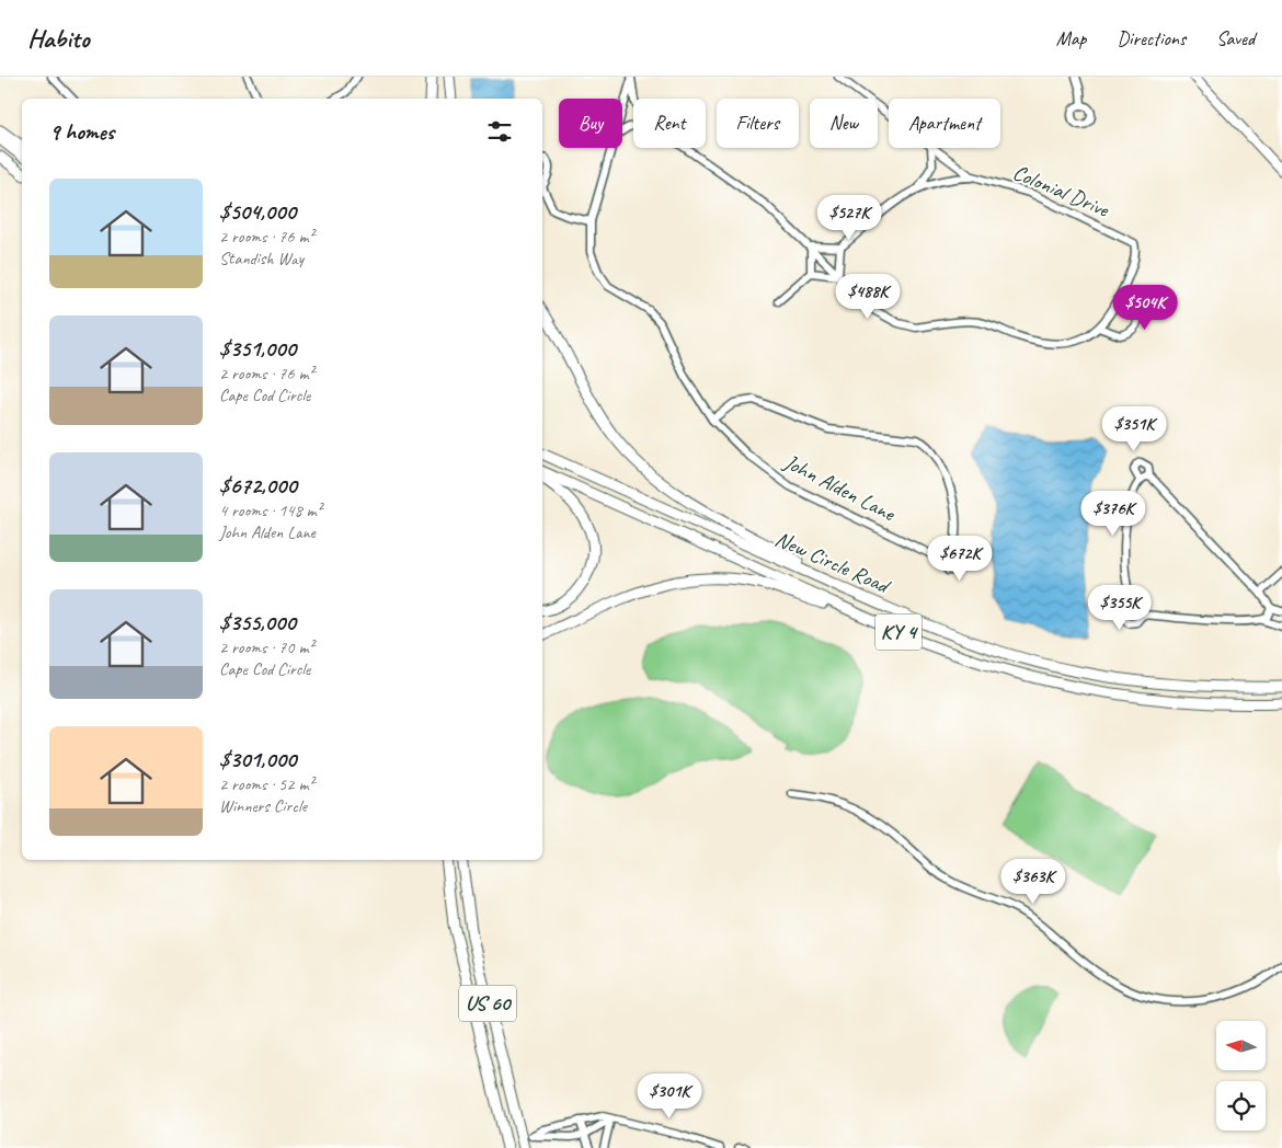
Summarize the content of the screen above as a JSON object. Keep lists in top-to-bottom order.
{
  "streets": {
    "highway": ["New Circle Road", "KY 4", "US 60"],
    "street": ["Colonial Drive", "John Alden Lane"]
  },
  "north": "left",
  "page": {
    "header": "Habito",
    "nav": ["Map", "Directions", "Saved"],
    "chip": [
      "Buy",
      "Rent",
      "Filters",
      "New",
      "Apartment"
    ],
    "heading": "9 homes",
    "list": [
      {
        "name": "$504,000",
        "note": "2 rooms · 76 m² · Standish Way"
      },
      {
        "name": "$351,000",
        "note": "2 rooms · 76 m² · Cape Cod Circle"
      },
      {
        "name": "$672,000",
        "note": "4 rooms · 148 m² · John Alden Lane"
      },
      {
        "name": "$355,000",
        "note": "2 rooms · 70 m² · Cape Cod Circle"
      },
      {
        "name": "$301,000",
        "note": "2 rooms · 52 m² · Winners Circle"
      }
    ],
    "price": [
      "$527K",
      "$488K",
      "$504K",
      "$351K",
      "$376K",
      "$672K",
      "$355K",
      "$363K",
      "$301K"
    ]
  }
}
